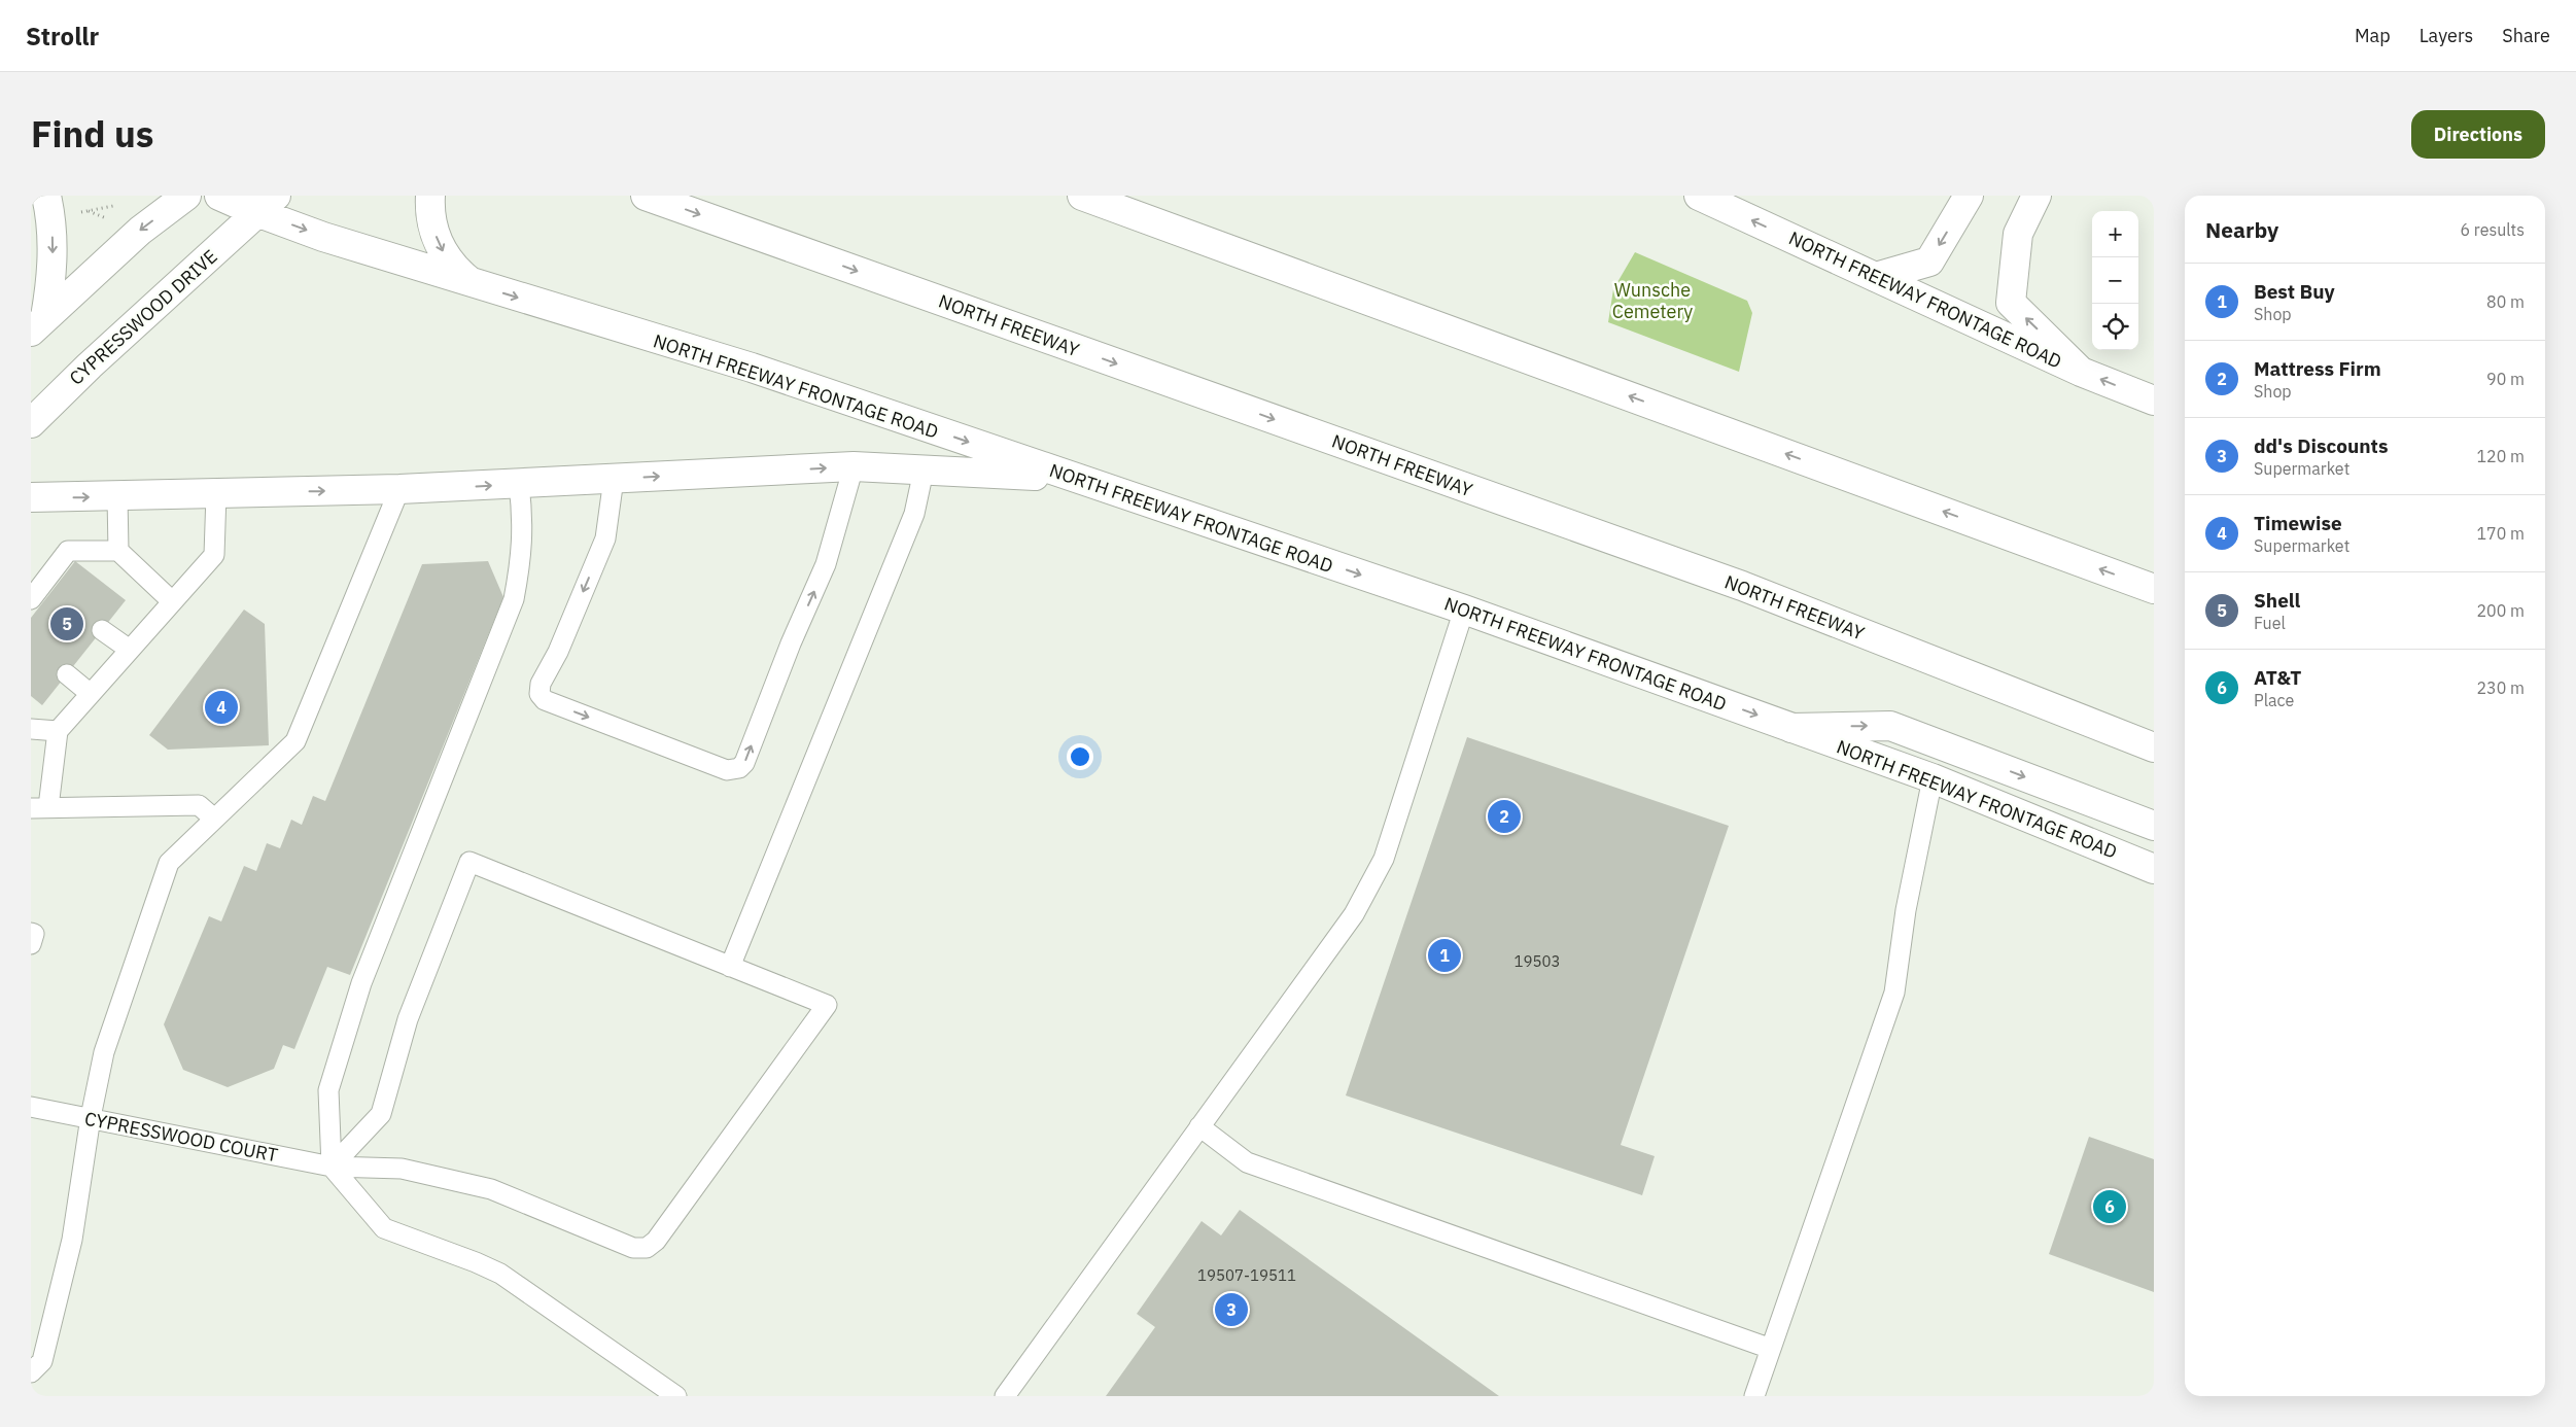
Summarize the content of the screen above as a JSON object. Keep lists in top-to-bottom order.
{
  "streets": {
    "main road": ["NORTH FREEWAY FRONTAGE ROAD", "CYPRESSWOOD DRIVE", "NORTH FREEWAY"],
    "lane": ["CYPRESSWOOD COURT"]
  },
  "crossings": [
    ["NORTH FREEWAY FRONTAGE ROAD", "CYPRESSWOOD DRIVE"]
  ],
  "parks": ["Wunsche Cemetery"],
  "house_numbers": ["19503", "19507-19511"],
  "page": {
    "header": "Strollr",
    "nav": ["Map", "Layers", "Share"],
    "title": "Find us",
    "buttons": "Directions",
    "heading": ["Nearby", "6 results"],
    "map_buttons": ["+", "−"],
    "list": [
      {
        "mark": "1",
        "name": "Best Buy",
        "note": "Shop",
        "value": "80 m"
      },
      {
        "mark": "2",
        "name": "Mattress Firm",
        "note": "Shop",
        "value": "90 m"
      },
      {
        "mark": "3",
        "name": "dd's Discounts",
        "note": "Supermarket",
        "value": "120 m"
      },
      {
        "mark": "4",
        "name": "Timewise",
        "note": "Supermarket",
        "value": "170 m"
      },
      {
        "mark": "5",
        "name": "Shell",
        "note": "Fuel",
        "value": "200 m"
      },
      {
        "mark": "6",
        "name": "AT&T",
        "note": "Place",
        "value": "230 m"
      }
    ],
    "pins": [
      "5",
      "4",
      "2",
      "1",
      "6",
      "3"
    ]
  }
}
